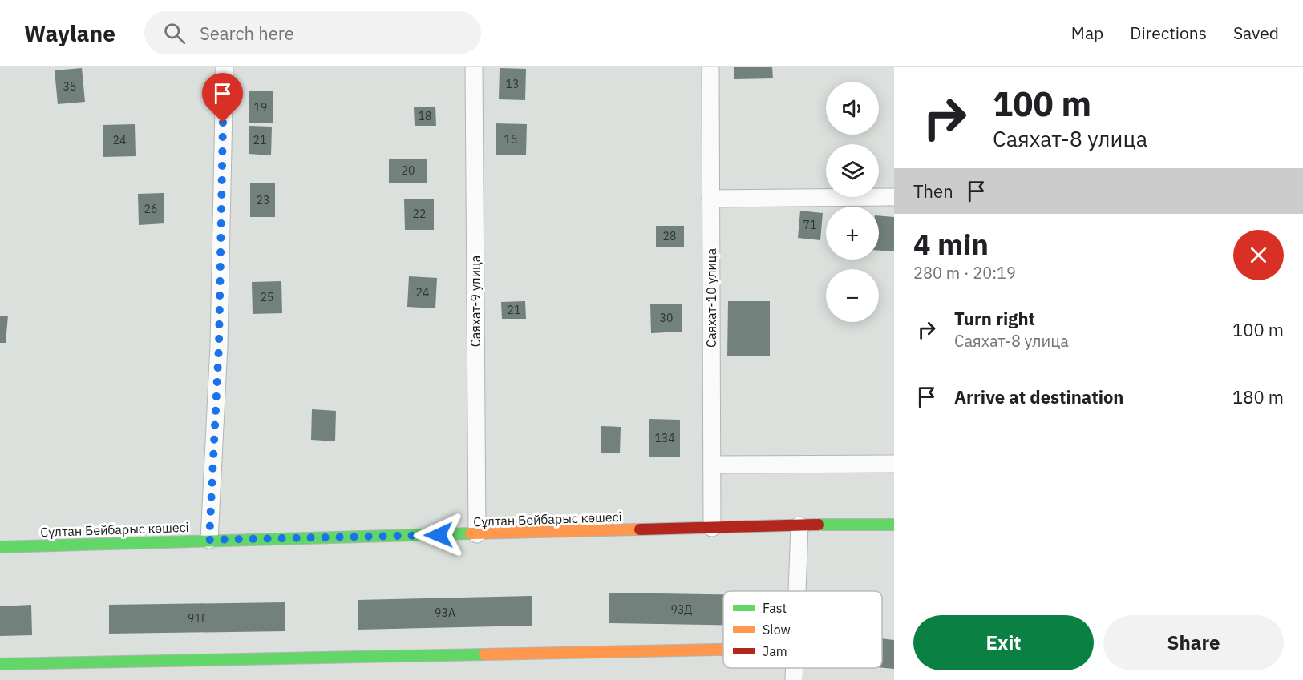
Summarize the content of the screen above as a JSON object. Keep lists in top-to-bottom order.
{
  "streets": {
    "main road": ["Сұлтан Бейбарыс көшесі"],
    "street": ["Саяхат-10 улица", "Саяхат-9 улица"]
  },
  "crossings": [
    ["Саяхат-10 улица", "Сұлтан Бейбарыс көшесі"],
    ["Саяхат-9 улица", "Сұлтан Бейбарыс көшесі"]
  ],
  "house_numbers": [
    "13",
    "35",
    "19",
    "18",
    "15",
    "24",
    "21",
    "20",
    "23",
    "26",
    "22",
    "71",
    "28",
    "24",
    "25",
    "21",
    "30",
    "134",
    "93Д",
    "93А",
    "91Г"
  ],
  "legend": ["Fast", "Slow", "Jam"],
  "page": {
    "header": "Waylane",
    "search": "Search here",
    "nav": ["Map", "Directions", "Saved"],
    "turn": ["100 m", "Саяхат-8 улица"],
    "map_buttons": ["+", "−"],
    "then": "Then",
    "heading": ["4 min", "280 m · 20:19"],
    "list": [
      {
        "name": "Turn right",
        "note": "Саяхат-8 улица",
        "value": "100 m"
      },
      {
        "name": "Arrive at destination",
        "value": "180 m"
      }
    ],
    "buttons": ["Exit", "Share"]
  }
}
